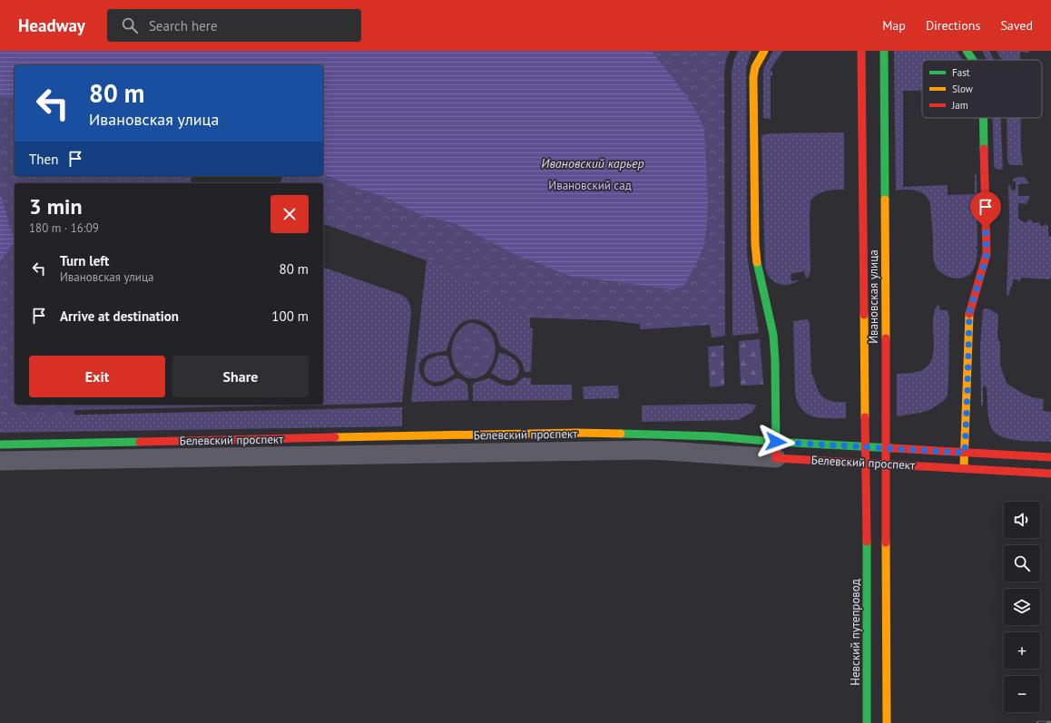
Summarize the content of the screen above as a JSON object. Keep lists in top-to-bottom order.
{
  "streets": {
    "street": ["Ивановская улица", "Белевский проспект", "Невский путепровод"]
  },
  "crossings": [
    ["Ивановская улица", "Невский путепровод"]
  ],
  "water": ["Ивановский карьер"],
  "parks": ["Ивановский сад"],
  "legend": ["Fast", "Slow", "Jam"],
  "page": {
    "header": "Headway",
    "search": "Search here",
    "nav": ["Map", "Directions", "Saved"],
    "turn": ["80 m", "Ивановская улица"],
    "then": "Then",
    "heading": ["3 min", "180 m · 16:09"],
    "list": [
      {
        "name": "Turn left",
        "note": "Ивановская улица",
        "value": "80 m"
      },
      {
        "name": "Arrive at destination",
        "value": "100 m"
      }
    ],
    "buttons": ["Exit", "Share"],
    "map_buttons": ["+", "−"]
  }
}
